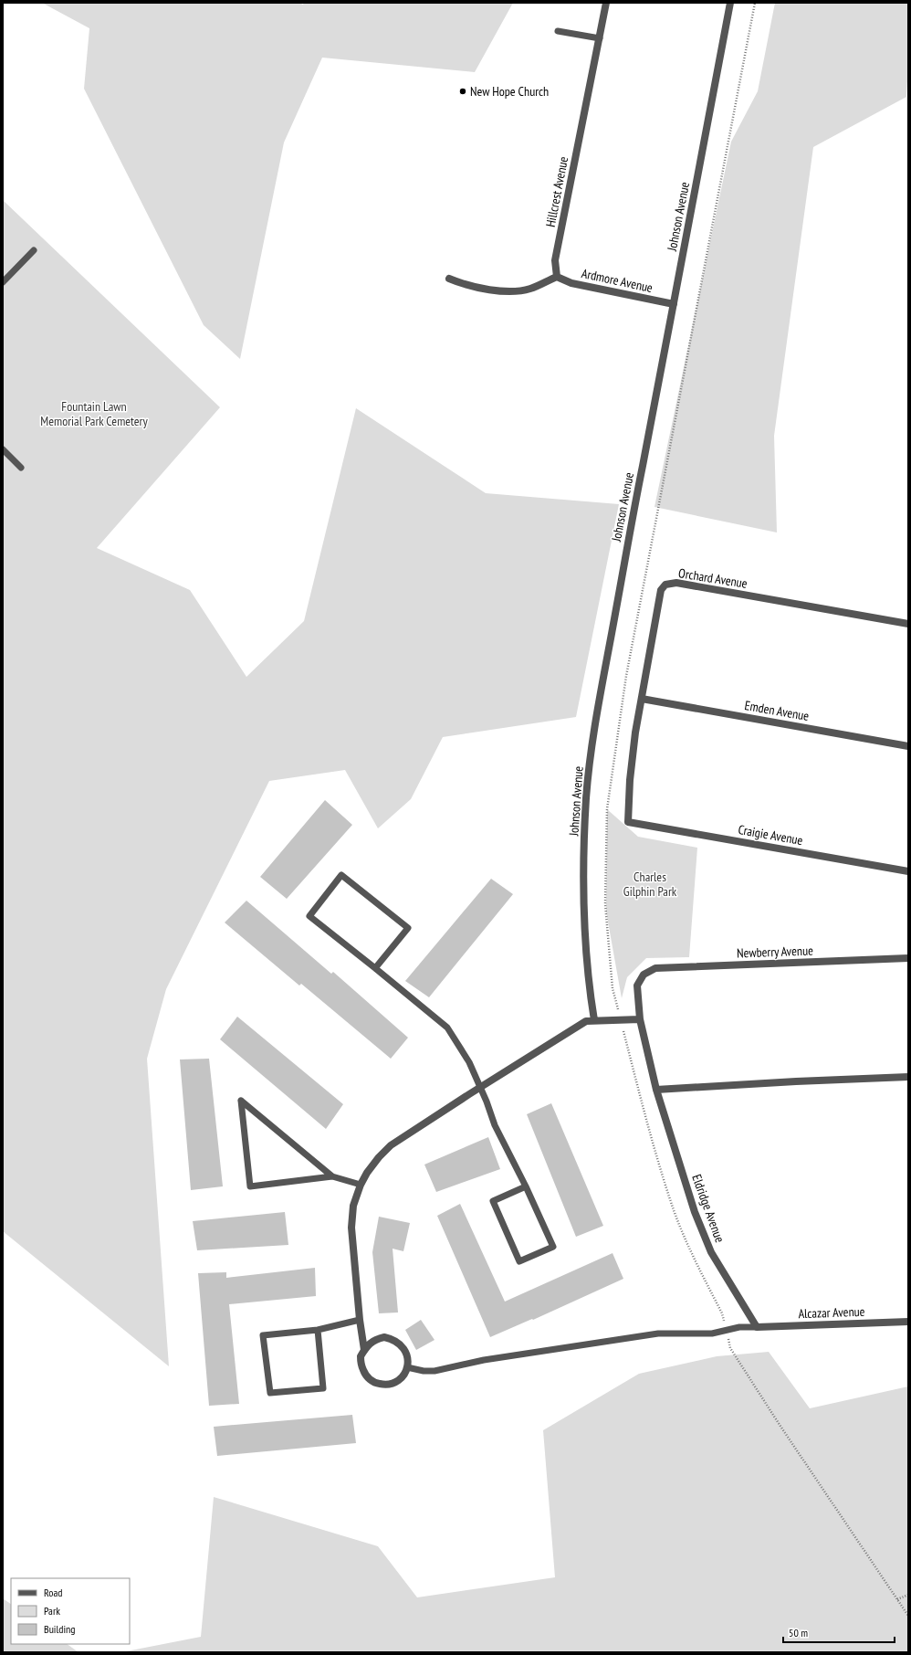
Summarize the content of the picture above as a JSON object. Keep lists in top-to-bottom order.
{
  "streets": {
    "street": [
      "Hillcrest Avenue",
      "Johnson Avenue",
      "Ardmore Avenue",
      "Orchard Avenue",
      "Emden Avenue",
      "Craigie Avenue",
      "Newberry Avenue",
      "Eldridge Avenue",
      "Alcazar Avenue"
    ]
  },
  "crossings": [
    ["Hillcrest Avenue", "Ardmore Avenue"],
    ["Johnson Avenue", "Ardmore Avenue"],
    ["Orchard Avenue", "Emden Avenue"],
    ["Orchard Avenue", "Craigie Avenue"],
    ["Newberry Avenue", "Eldridge Avenue"],
    ["Eldridge Avenue", "Alcazar Avenue"]
  ],
  "parks": ["Fountain Lawn Memorial Park Cemetery", "Charles Gilphin Park"],
  "places": ["New Hope Church"],
  "legend": ["Road", "Park", "Building"],
  "scale_bar": "50 m"
}
